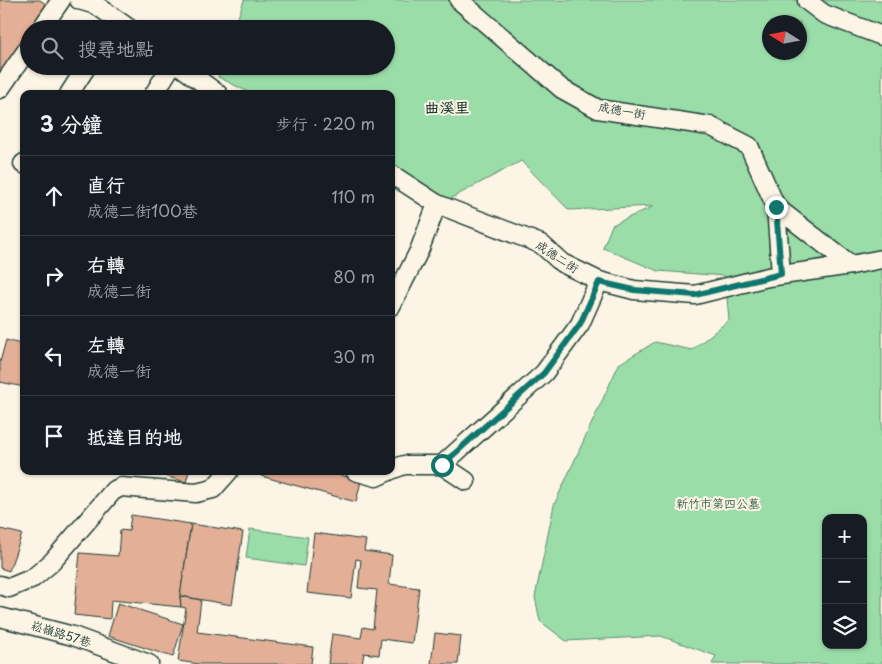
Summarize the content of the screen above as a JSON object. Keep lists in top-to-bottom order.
{
  "streets": {
    "street": ["成德一街", "成德二街", "崧嶺路57巷"]
  },
  "crossings": [
    ["成德一街", "成德二街"]
  ],
  "districts": ["曲溪里"],
  "parks": ["新竹市第四公墓"],
  "north": "left",
  "page": {
    "search": "搜尋地點",
    "heading": ["3 分鐘", "步行 · 220 m"],
    "list": [
      ["直行", "成德二街100巷", "110 m"],
      ["右轉", "成德二街", "80 m"],
      ["左轉", "成德一街", "30 m"],
      "抵達目的地"
    ],
    "map_buttons": ["+", "−"]
  }
}
